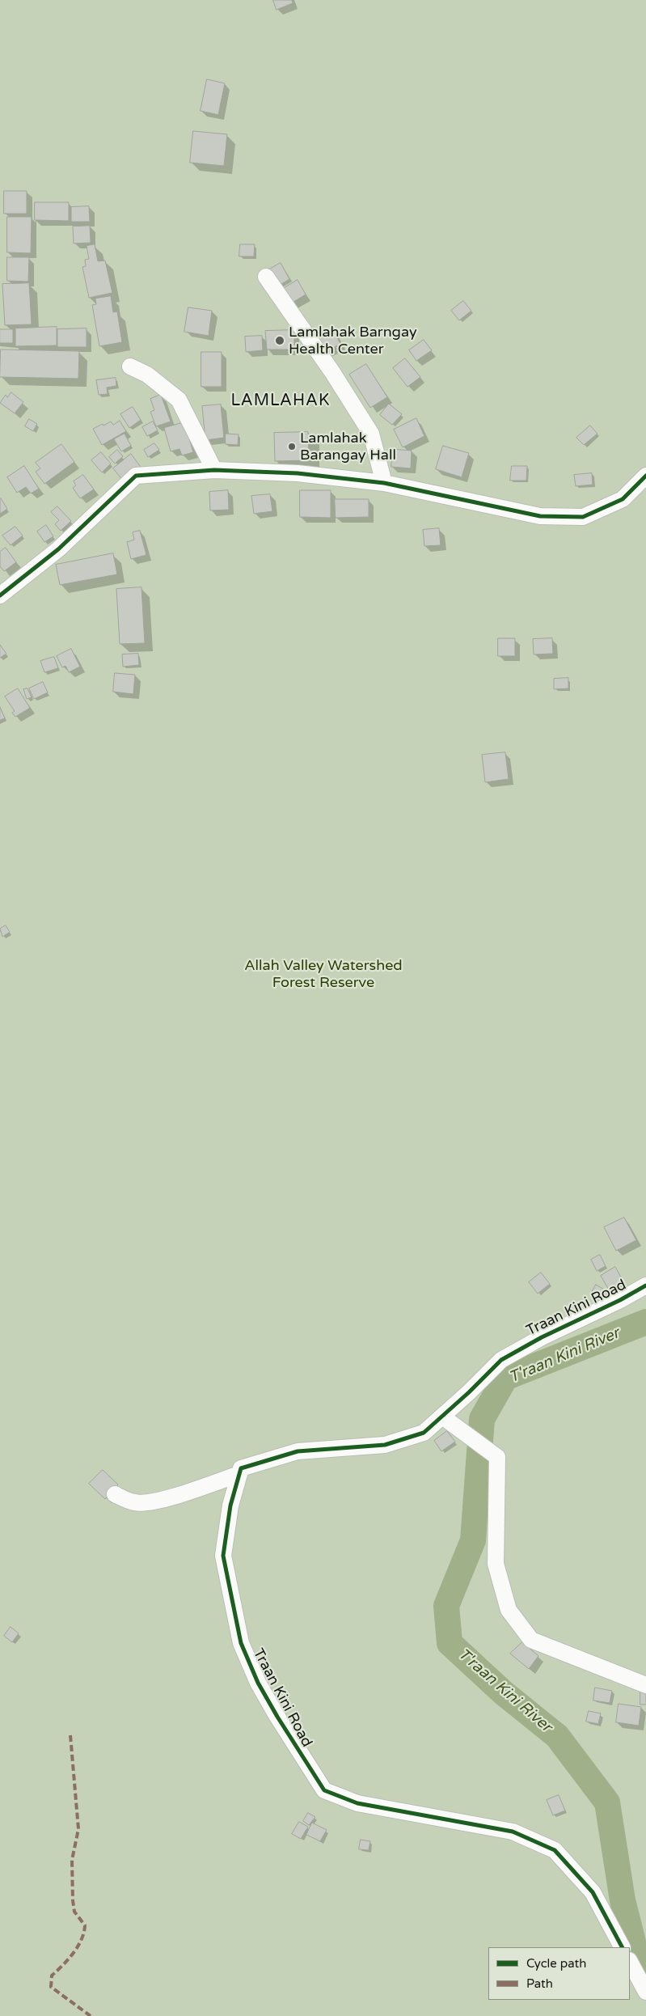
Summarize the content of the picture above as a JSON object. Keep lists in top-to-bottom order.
{
  "streets": {
    "street": ["Traan Kini Road"]
  },
  "districts": ["LAMLAHAK"],
  "water": ["T'raan Kini River"],
  "parks": ["Allah Valley Watershed Forest Reserve"],
  "places": ["Lamlahak Barngay Health Center", "Lamlahak Barangay Hall"],
  "legend": ["Cycle path", "Path"]
}
